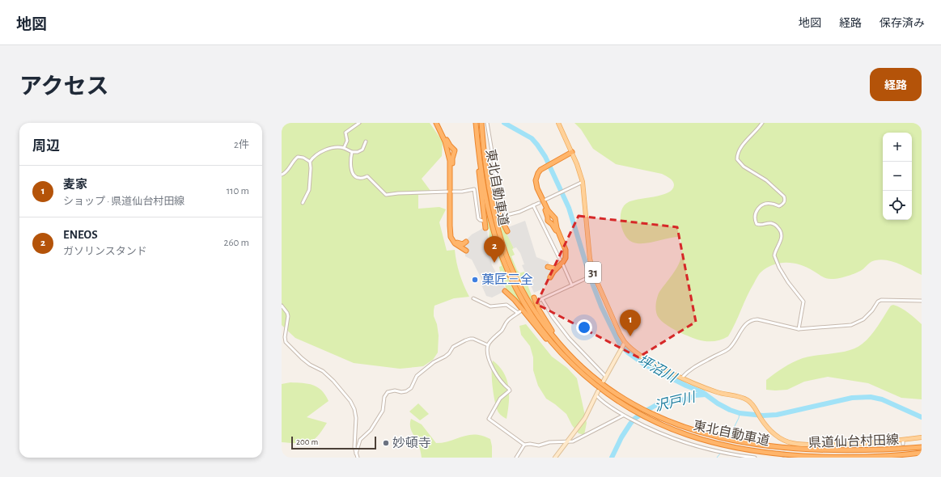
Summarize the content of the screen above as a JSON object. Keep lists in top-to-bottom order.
{
  "streets": {
    "highway": ["東北自動車道"],
    "main road": ["31", "県道仙台村田線"]
  },
  "water": ["坪沼川", "沢戸川"],
  "places": ["菓匠三全", "妙頓寺"],
  "scale_bar": "200 m",
  "page": {
    "header": "地図",
    "nav": ["地図", "経路", "保存済み"],
    "title": "アクセス",
    "buttons": "経路",
    "heading": ["周辺", "2件"],
    "map_buttons": ["+", "−"],
    "list": [
      {
        "mark": "1",
        "name": "麦家",
        "note": "ショップ · 県道仙台村田線",
        "value": "110 m"
      },
      {
        "mark": "2",
        "name": "ENEOS",
        "note": "ガソリンスタンド",
        "value": "260 m"
      }
    ],
    "pins": ["2", "1"],
    "scale": "200 m"
  }
}
